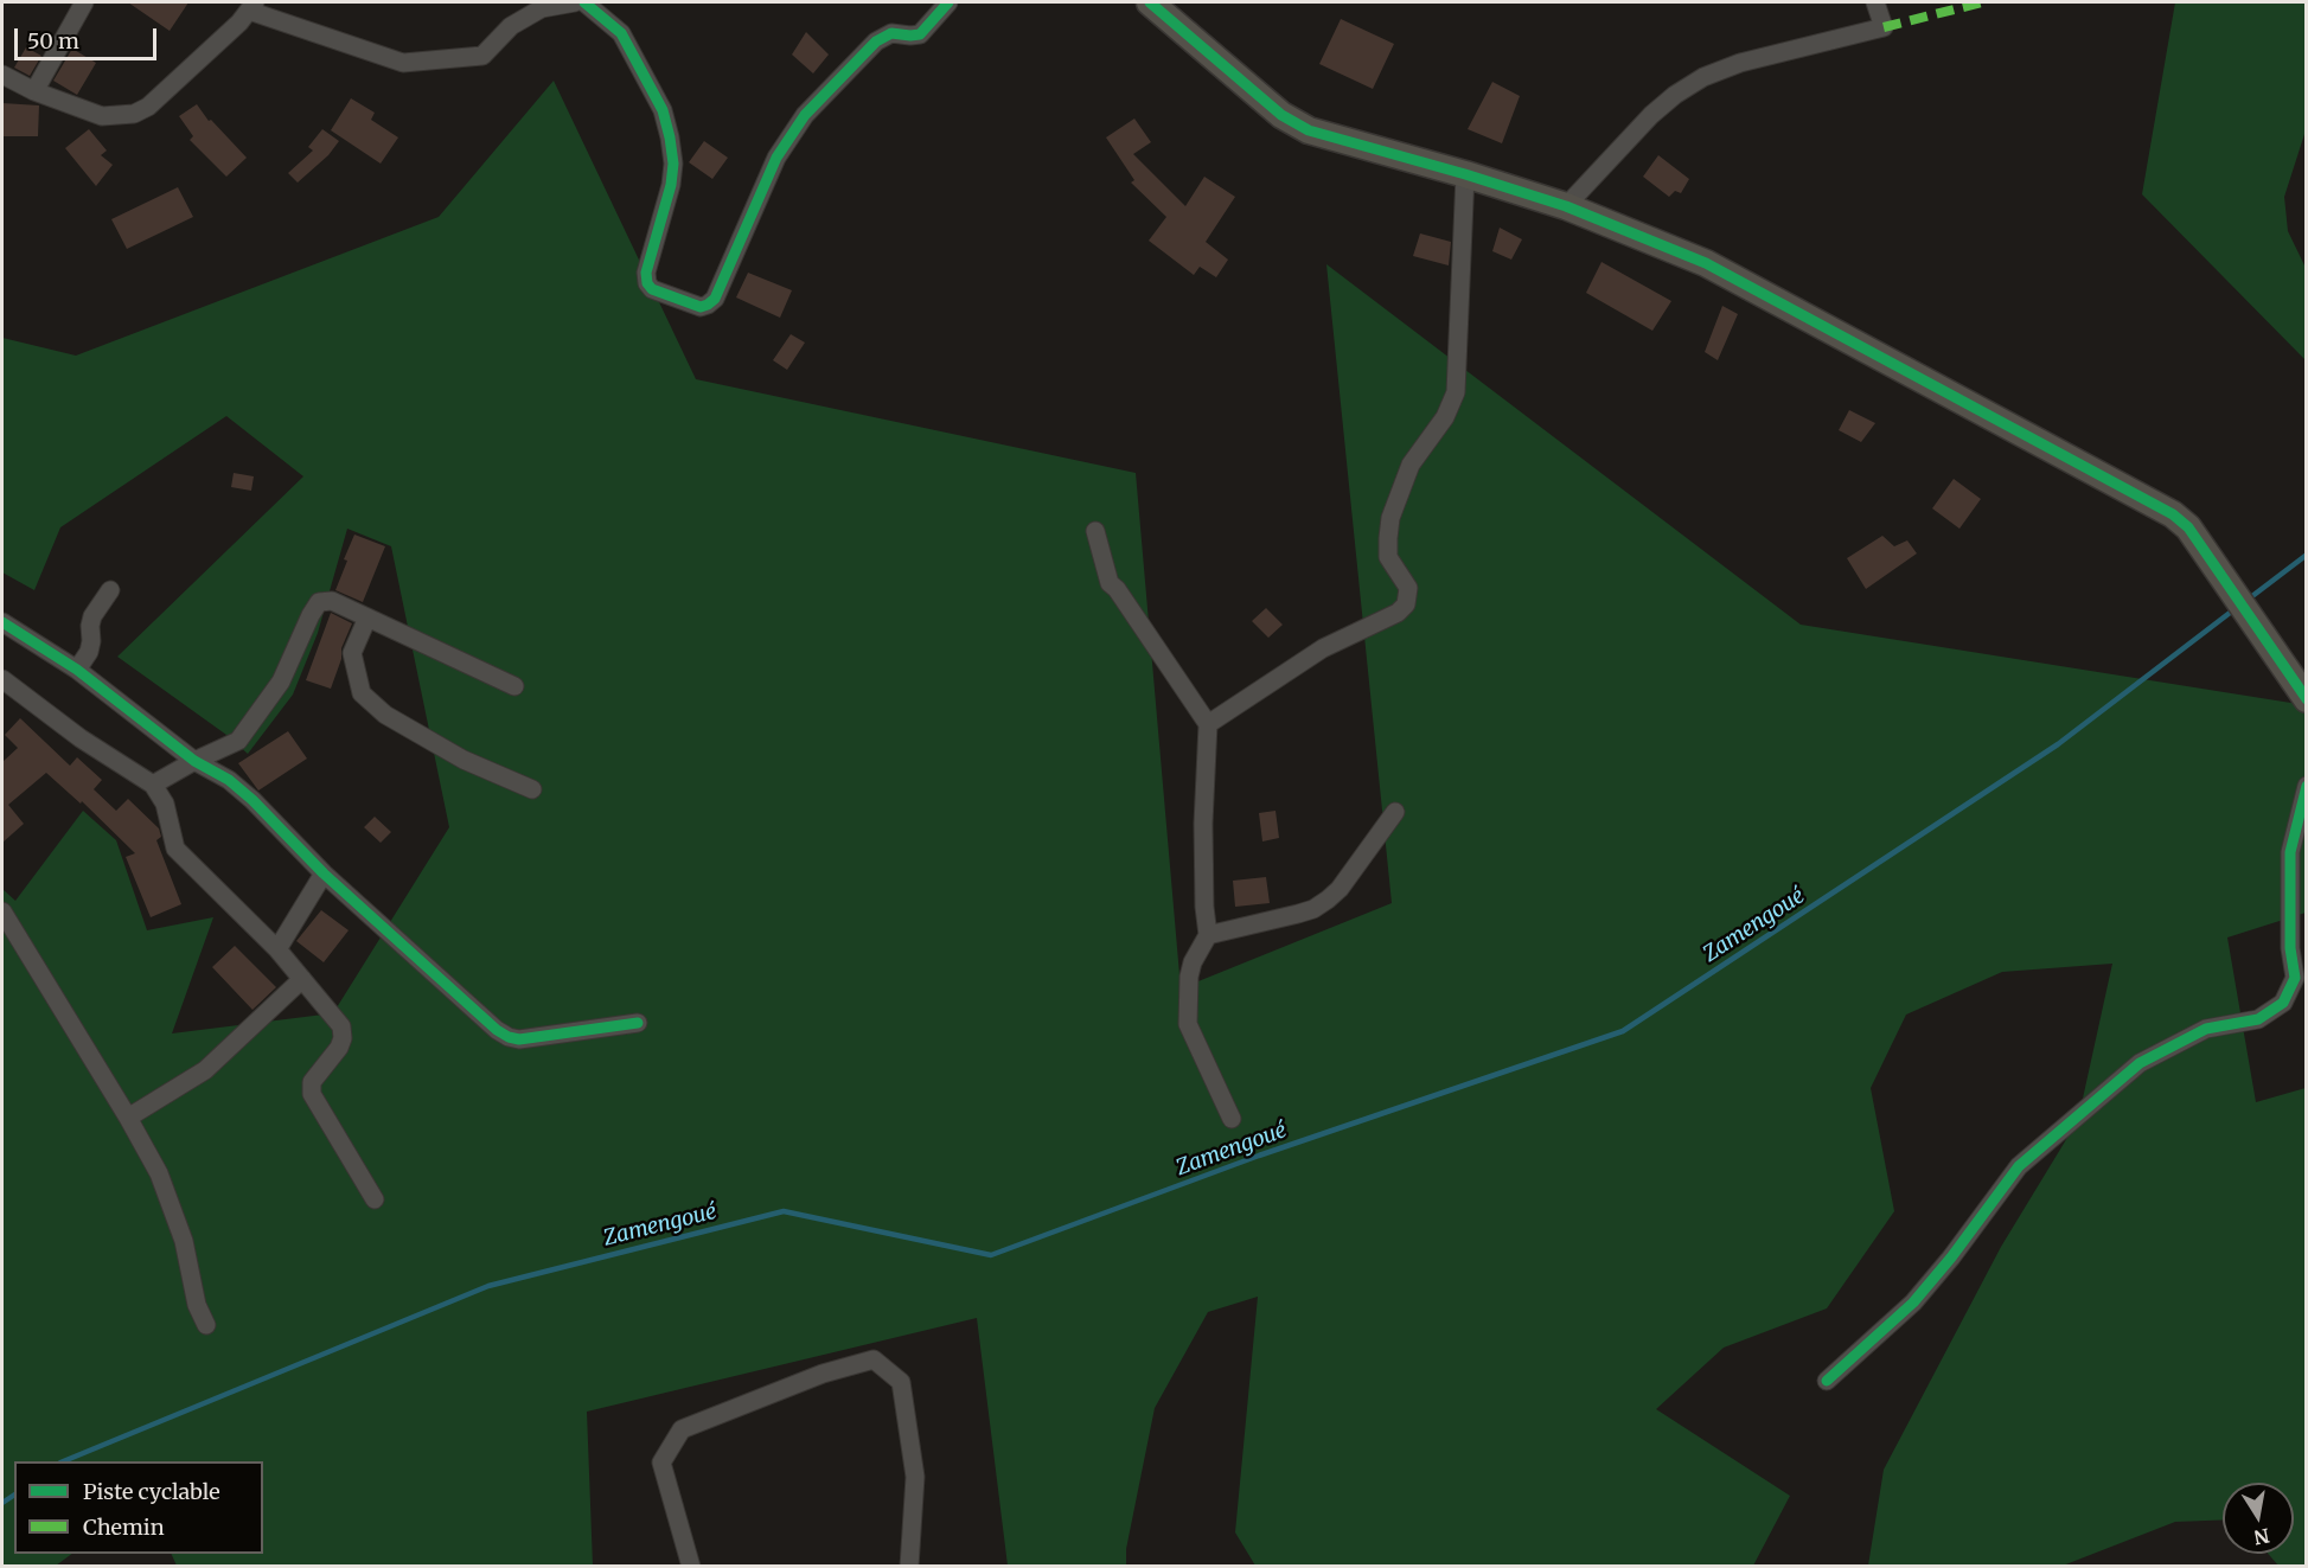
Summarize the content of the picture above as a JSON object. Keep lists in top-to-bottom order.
{
  "water": ["Zamengoué"],
  "legend": ["Piste cyclable", "Chemin"],
  "scale_bar": "50 m",
  "north": "bottom"
}
